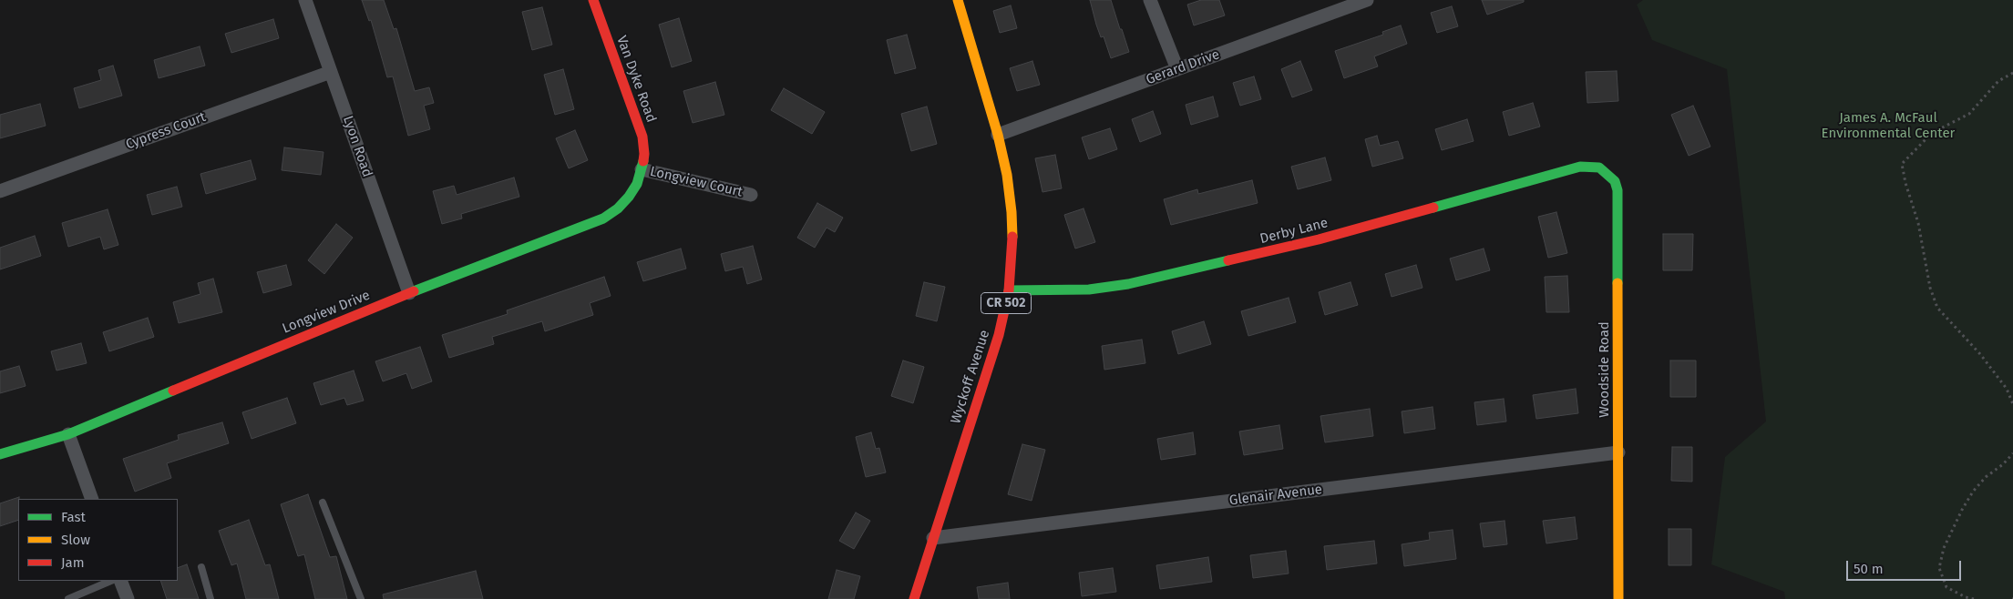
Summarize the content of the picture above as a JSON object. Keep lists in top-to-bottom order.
{
  "streets": {
    "street": [
      "Gerard Drive",
      "Van Dyke Road",
      "Cypress Court",
      "Lyon Road",
      "Longview Court",
      "Derby Lane",
      "CR 502",
      "Longview Drive",
      "Woodside Road",
      "Wyckoff Avenue",
      "Glenair Avenue"
    ]
  },
  "crossings": [
    ["Gerard Drive", "Wyckoff Avenue"],
    ["Van Dyke Road", "Longview Court"],
    ["Van Dyke Road", "Longview Drive"],
    ["Cypress Court", "Lyon Road"],
    ["Lyon Road", "Longview Drive"],
    ["Longview Court", "Longview Drive"],
    ["Derby Lane", "Woodside Road"],
    ["Derby Lane", "Wyckoff Avenue"],
    ["Woodside Road", "Glenair Avenue"],
    ["Wyckoff Avenue", "Glenair Avenue"]
  ],
  "parks": ["James A. McFaul Environmental Center"],
  "legend": ["Fast", "Slow", "Jam"],
  "scale_bar": "50 m"
}
